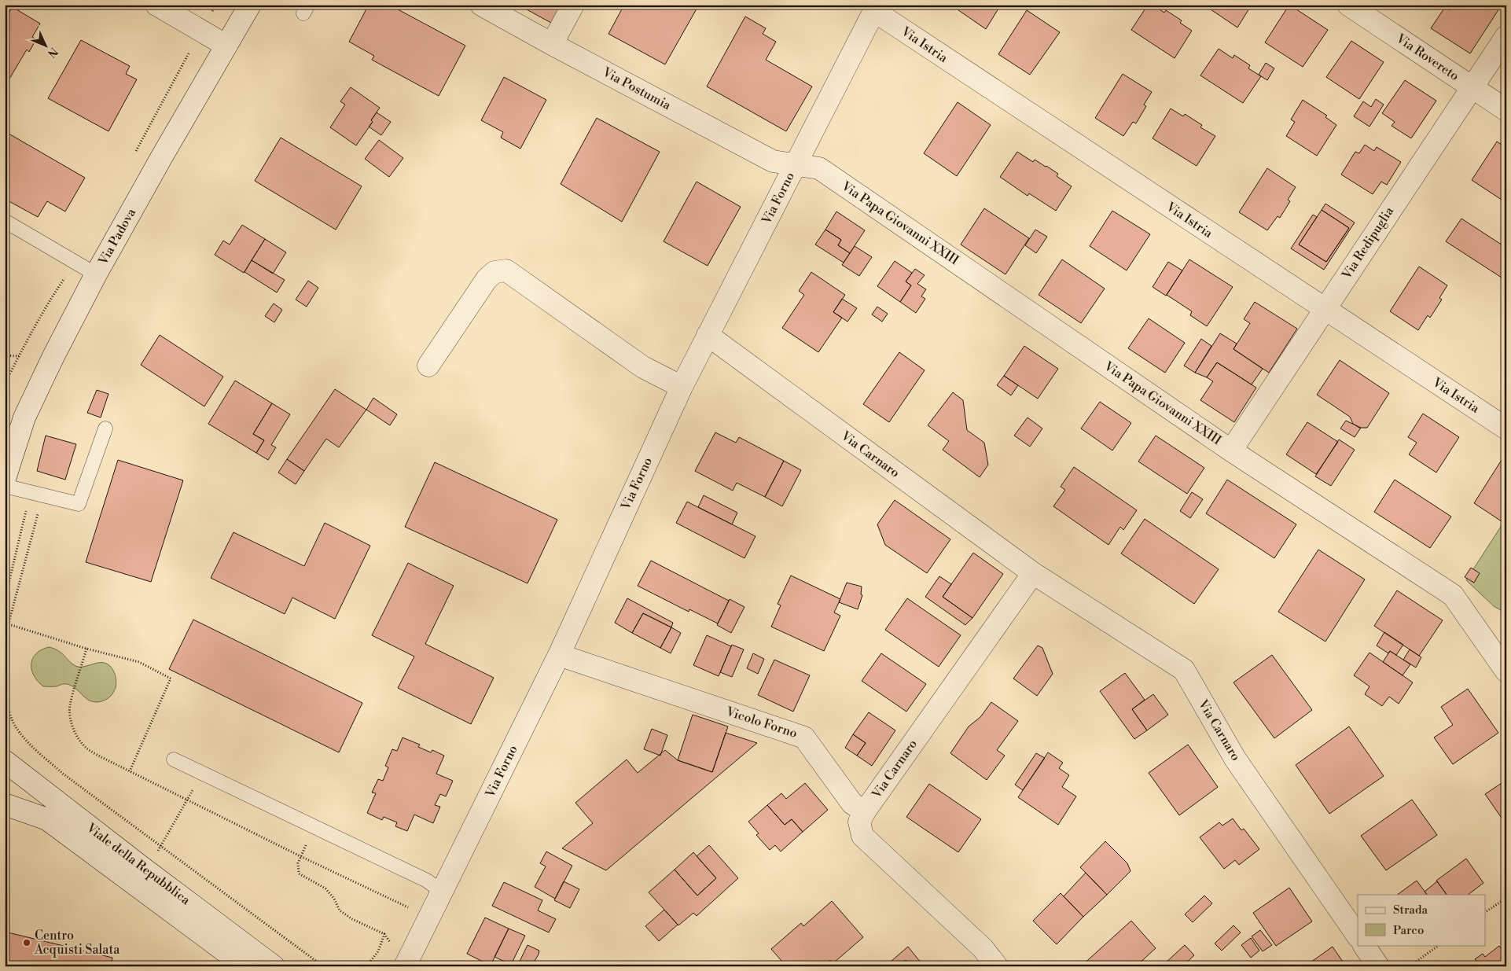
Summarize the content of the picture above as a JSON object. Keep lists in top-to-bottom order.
{
  "streets": {
    "street": [
      "Via Istria",
      "Via Rovereto",
      "Via Postumia",
      "Via Forno",
      "Via Papa Giovanni XXIII",
      "Via Padova",
      "Via Redipuglia",
      "Via Carnaro",
      "Vicolo Forno",
      "Viale della Repubblica"
    ]
  },
  "crossings": [
    ["Via Istria", "Via Forno"],
    ["Via Istria", "Via Redipuglia"],
    ["Via Rovereto", "Via Redipuglia"],
    ["Via Postumia", "Via Forno"],
    ["Via Postumia", "Via Papa Giovanni XXIII"],
    ["Via Forno", "Via Papa Giovanni XXIII"],
    ["Via Forno", "Via Carnaro"],
    ["Via Forno", "Vicolo Forno"],
    ["Via Papa Giovanni XXIII", "Via Redipuglia"],
    ["Via Carnaro", "Vicolo Forno"]
  ],
  "places": ["Centro Acquisti Salata"],
  "legend": ["Strada", "Parco"],
  "north": "bottom right"
}
